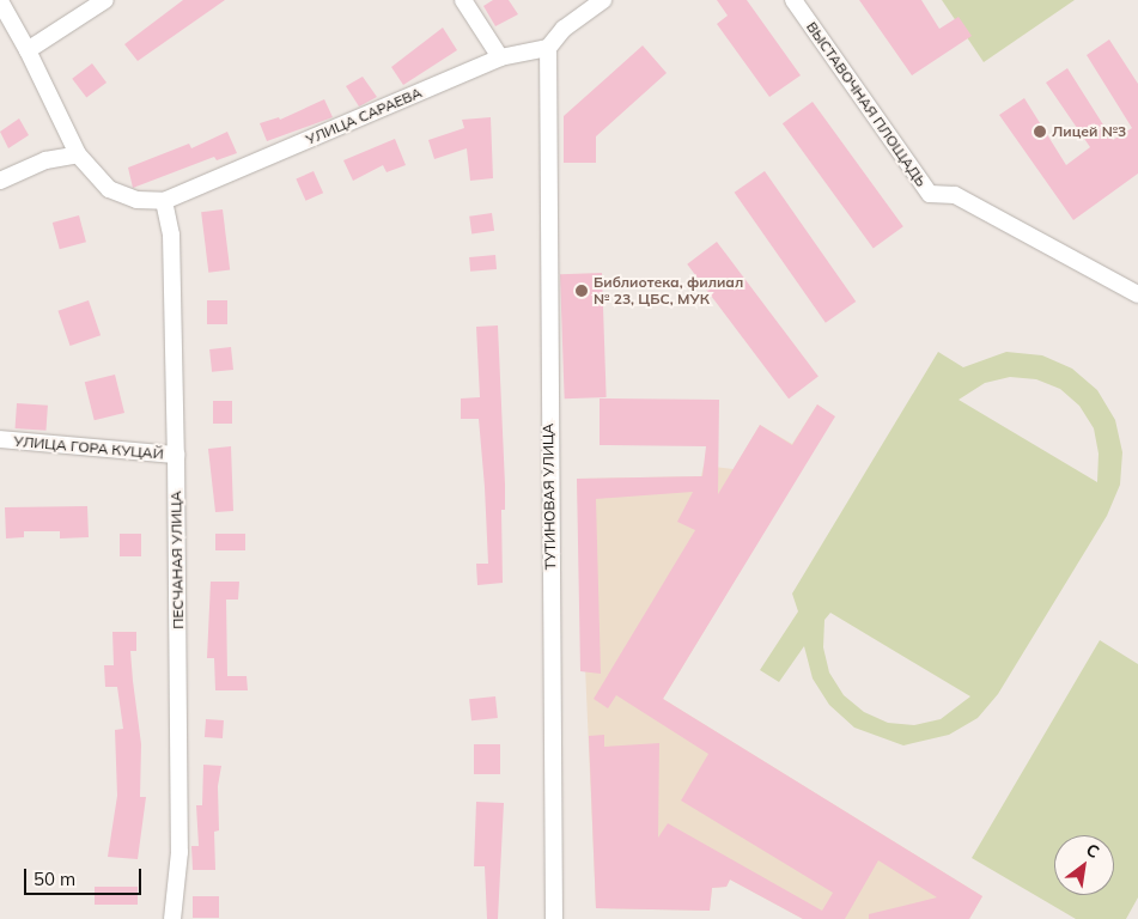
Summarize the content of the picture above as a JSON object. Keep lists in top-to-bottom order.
{
  "streets": {
    "street": [
      "ВЫСТАВОЧНАЯ ПЛОЩАДЬ",
      "УЛИЦА САРАЕВА",
      "УЛИЦА ГОРА КУЦАЙ",
      "ТУТИНОВАЯ УЛИЦА",
      "ПЕСЧАНАЯ УЛИЦА"
    ]
  },
  "crossings": [
    ["УЛИЦА САРАЕВА", "ТУТИНОВАЯ УЛИЦА"],
    ["УЛИЦА САРАЕВА", "ПЕСЧАНАЯ УЛИЦА"],
    ["УЛИЦА ГОРА КУЦАЙ", "ПЕСЧАНАЯ УЛИЦА"]
  ],
  "places": ["Лицей №3", "Библиотека, филиал № 23, ЦБС, МУК"],
  "scale_bar": "50 m",
  "north": "top right"
}
